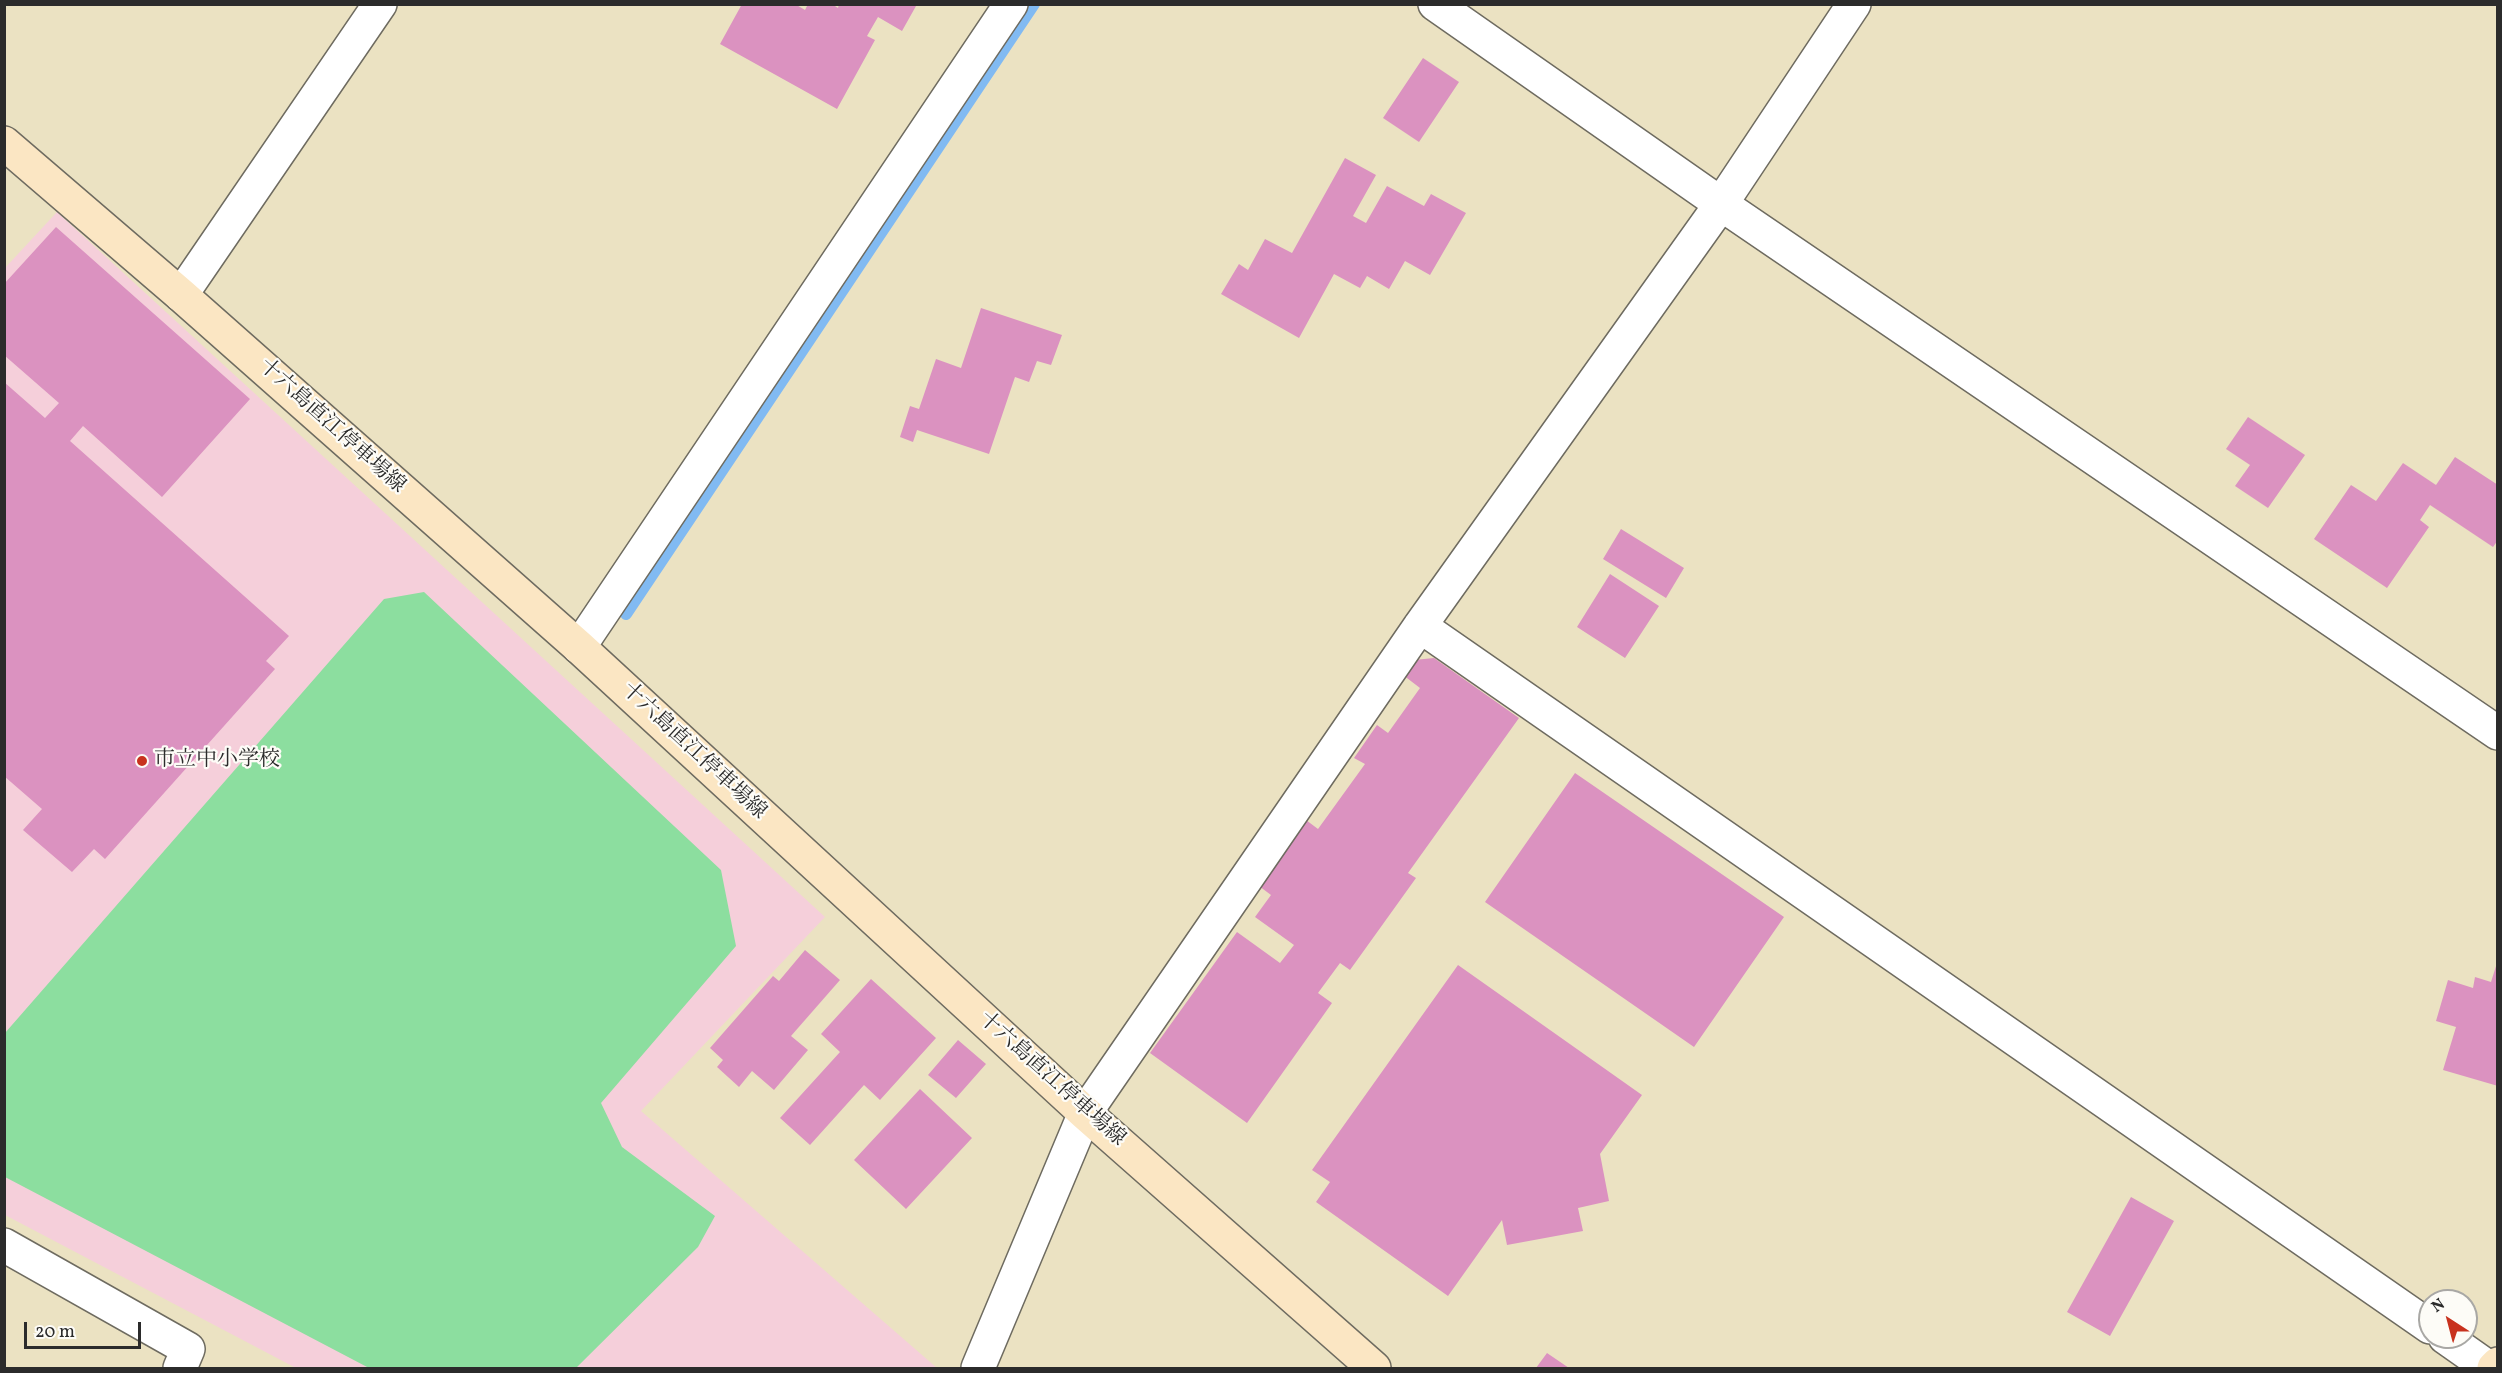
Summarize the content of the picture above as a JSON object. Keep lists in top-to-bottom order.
{
  "streets": {
    "main road": ["十六島直江停車場線"]
  },
  "places": ["市立中小学校"],
  "scale_bar": "20 m",
  "north": "top left"
}
